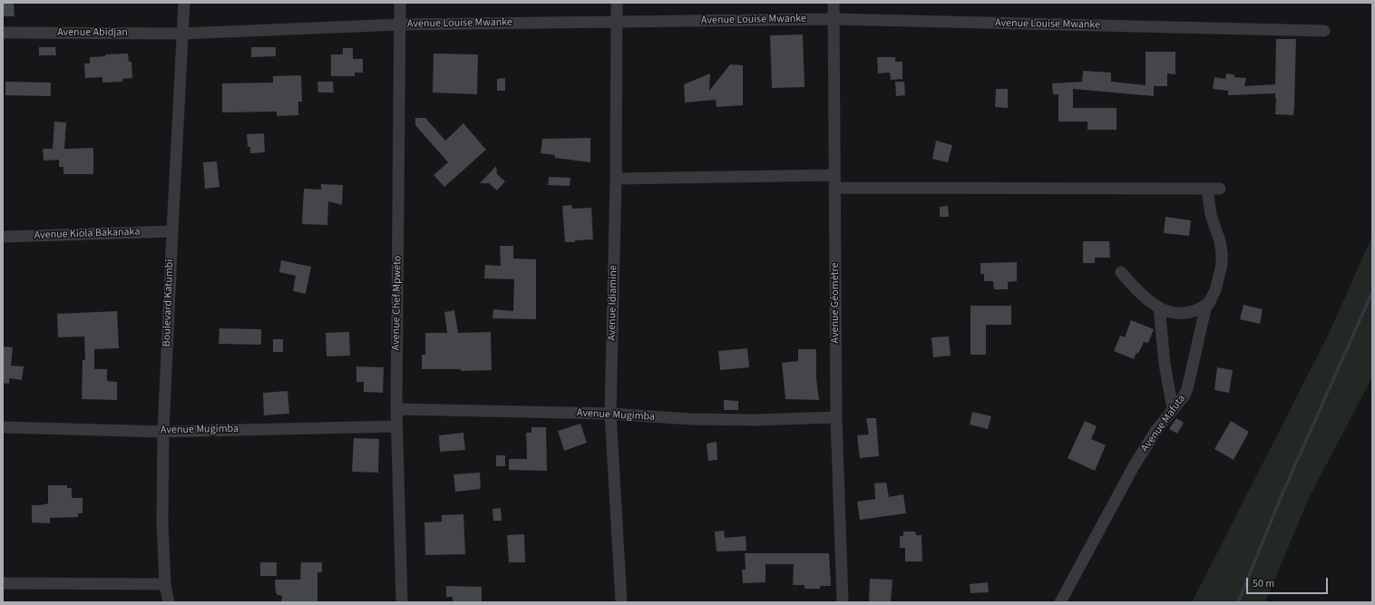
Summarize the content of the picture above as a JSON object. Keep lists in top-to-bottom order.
{
  "streets": {
    "street": [
      "Avenue Louise Mwanke",
      "Avenue Abidjan",
      "Avenue Kiola Bakanaka",
      "Boulevard Katumbi",
      "Avenue Chef Mpweto",
      "Avenue Idiamine",
      "Avenue Géomètre",
      "Avenue Mugimba",
      "Avenue Mafuta"
    ]
  },
  "crossings": [
    ["Avenue Louise Mwanke", "Avenue Abidjan"],
    ["Avenue Louise Mwanke", "Boulevard Katumbi"],
    ["Avenue Louise Mwanke", "Avenue Chef Mpweto"],
    ["Avenue Louise Mwanke", "Avenue Idiamine"],
    ["Avenue Louise Mwanke", "Avenue Géomètre"],
    ["Avenue Abidjan", "Boulevard Katumbi"],
    ["Avenue Kiola Bakanaka", "Boulevard Katumbi"],
    ["Boulevard Katumbi", "Avenue Mugimba"],
    ["Avenue Chef Mpweto", "Avenue Mugimba"],
    ["Avenue Idiamine", "Avenue Mugimba"],
    ["Avenue Géomètre", "Avenue Mugimba"]
  ],
  "scale_bar": "50 m"
}
